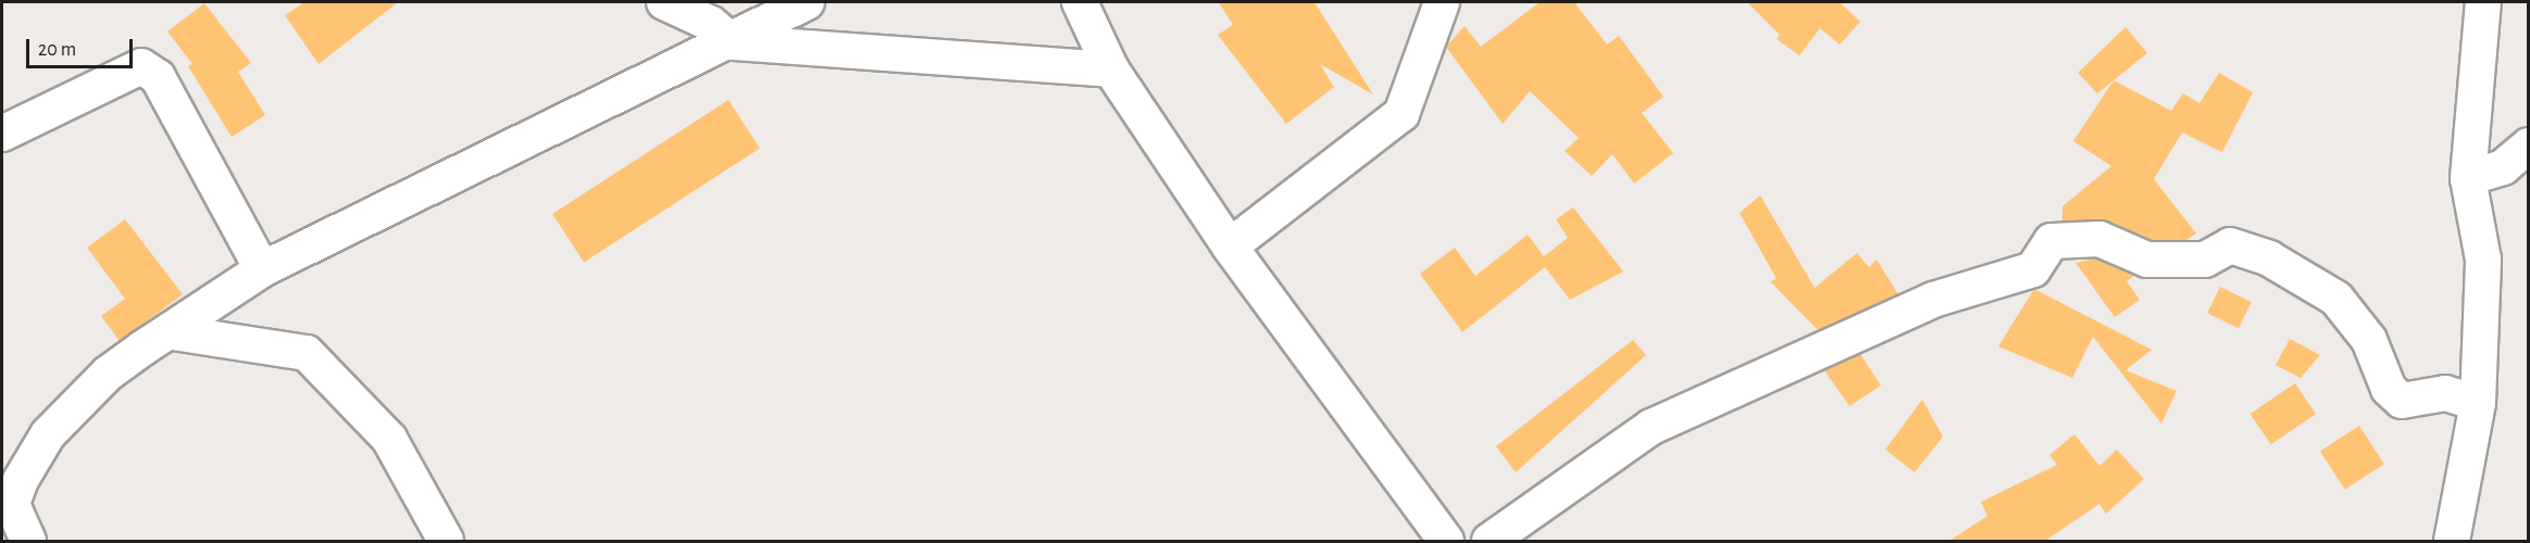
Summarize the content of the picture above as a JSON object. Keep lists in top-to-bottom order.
{
  "scale_bar": "20 m"
}
